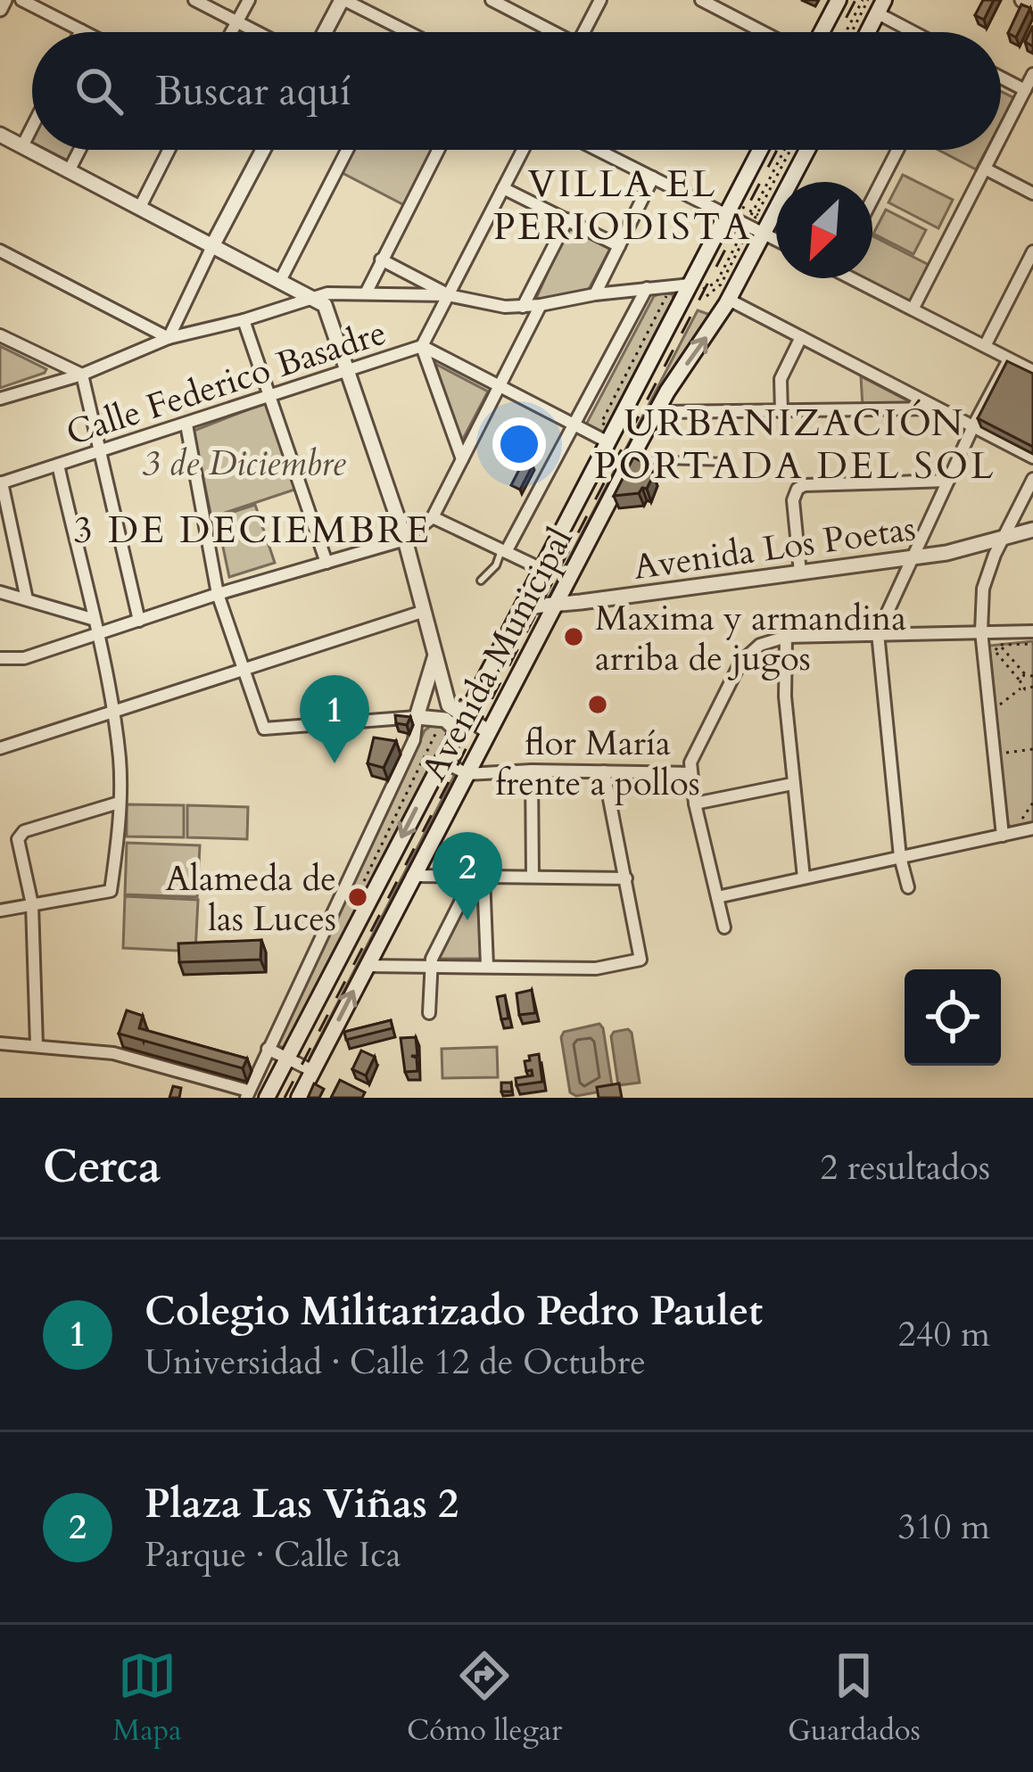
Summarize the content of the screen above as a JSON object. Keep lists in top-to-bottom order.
{
  "streets": {
    "main road": ["Avenida Municipal"],
    "street": ["Calle Federico Basadre", "Avenida Los Poetas"]
  },
  "crossings": [
    ["Avenida Los Poetas", "Avenida Municipal"]
  ],
  "districts": ["VILLA EL PERIODISTA", "URBANIZACIÓN PORTADA DEL SOL", "3 DE DECIEMBRE"],
  "parks": ["3 de Diciembre"],
  "places": ["Maxima y armandina arriba de jugos", "flor María frente a pollos", "Alameda de las Luces"],
  "north": "bottom left",
  "page": {
    "search": "Buscar aquí",
    "pins": ["1", "2"],
    "heading": ["Cerca", "2 resultados"],
    "list": [
      {
        "mark": "1",
        "name": "Colegio Militarizado Pedro Paulet",
        "note": "Universidad · Calle 12 de Octubre",
        "value": "240 m"
      },
      {
        "mark": "2",
        "name": "Plaza Las Viñas 2",
        "note": "Parque · Calle Ica",
        "value": "310 m"
      }
    ],
    "nav": ["Mapa", "Cómo llegar", "Guardados"]
  }
}
